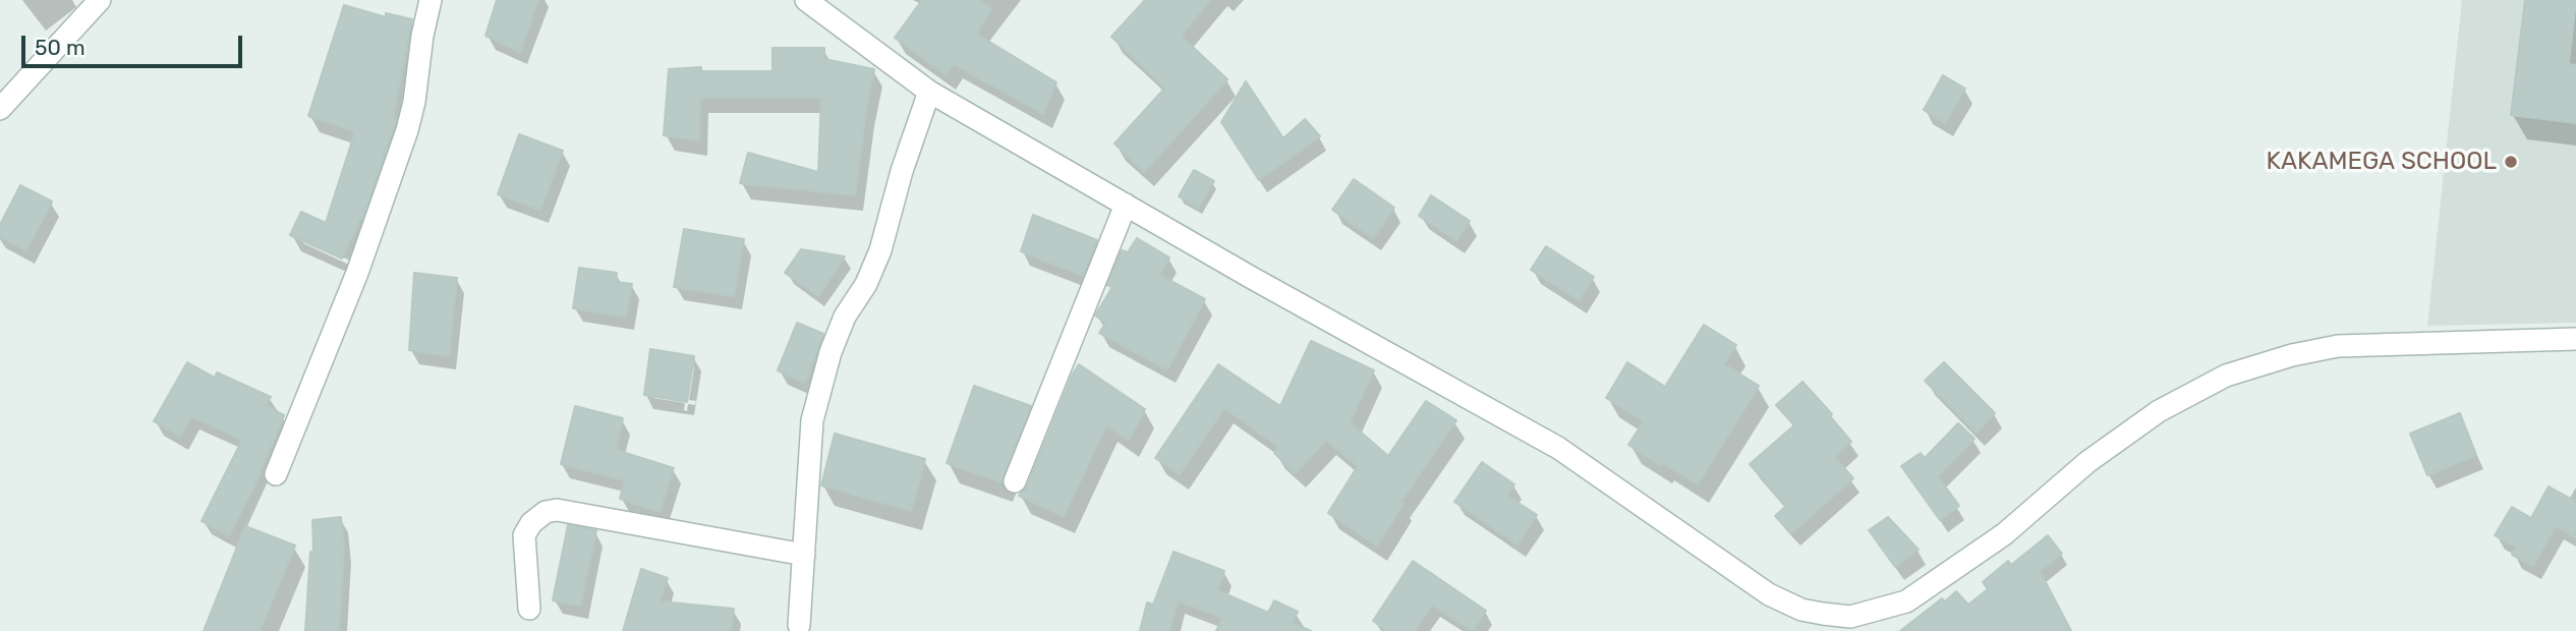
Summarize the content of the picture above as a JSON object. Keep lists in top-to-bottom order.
{
  "places": ["KAKAMEGA SCHOOL"],
  "scale_bar": "50 m"
}
